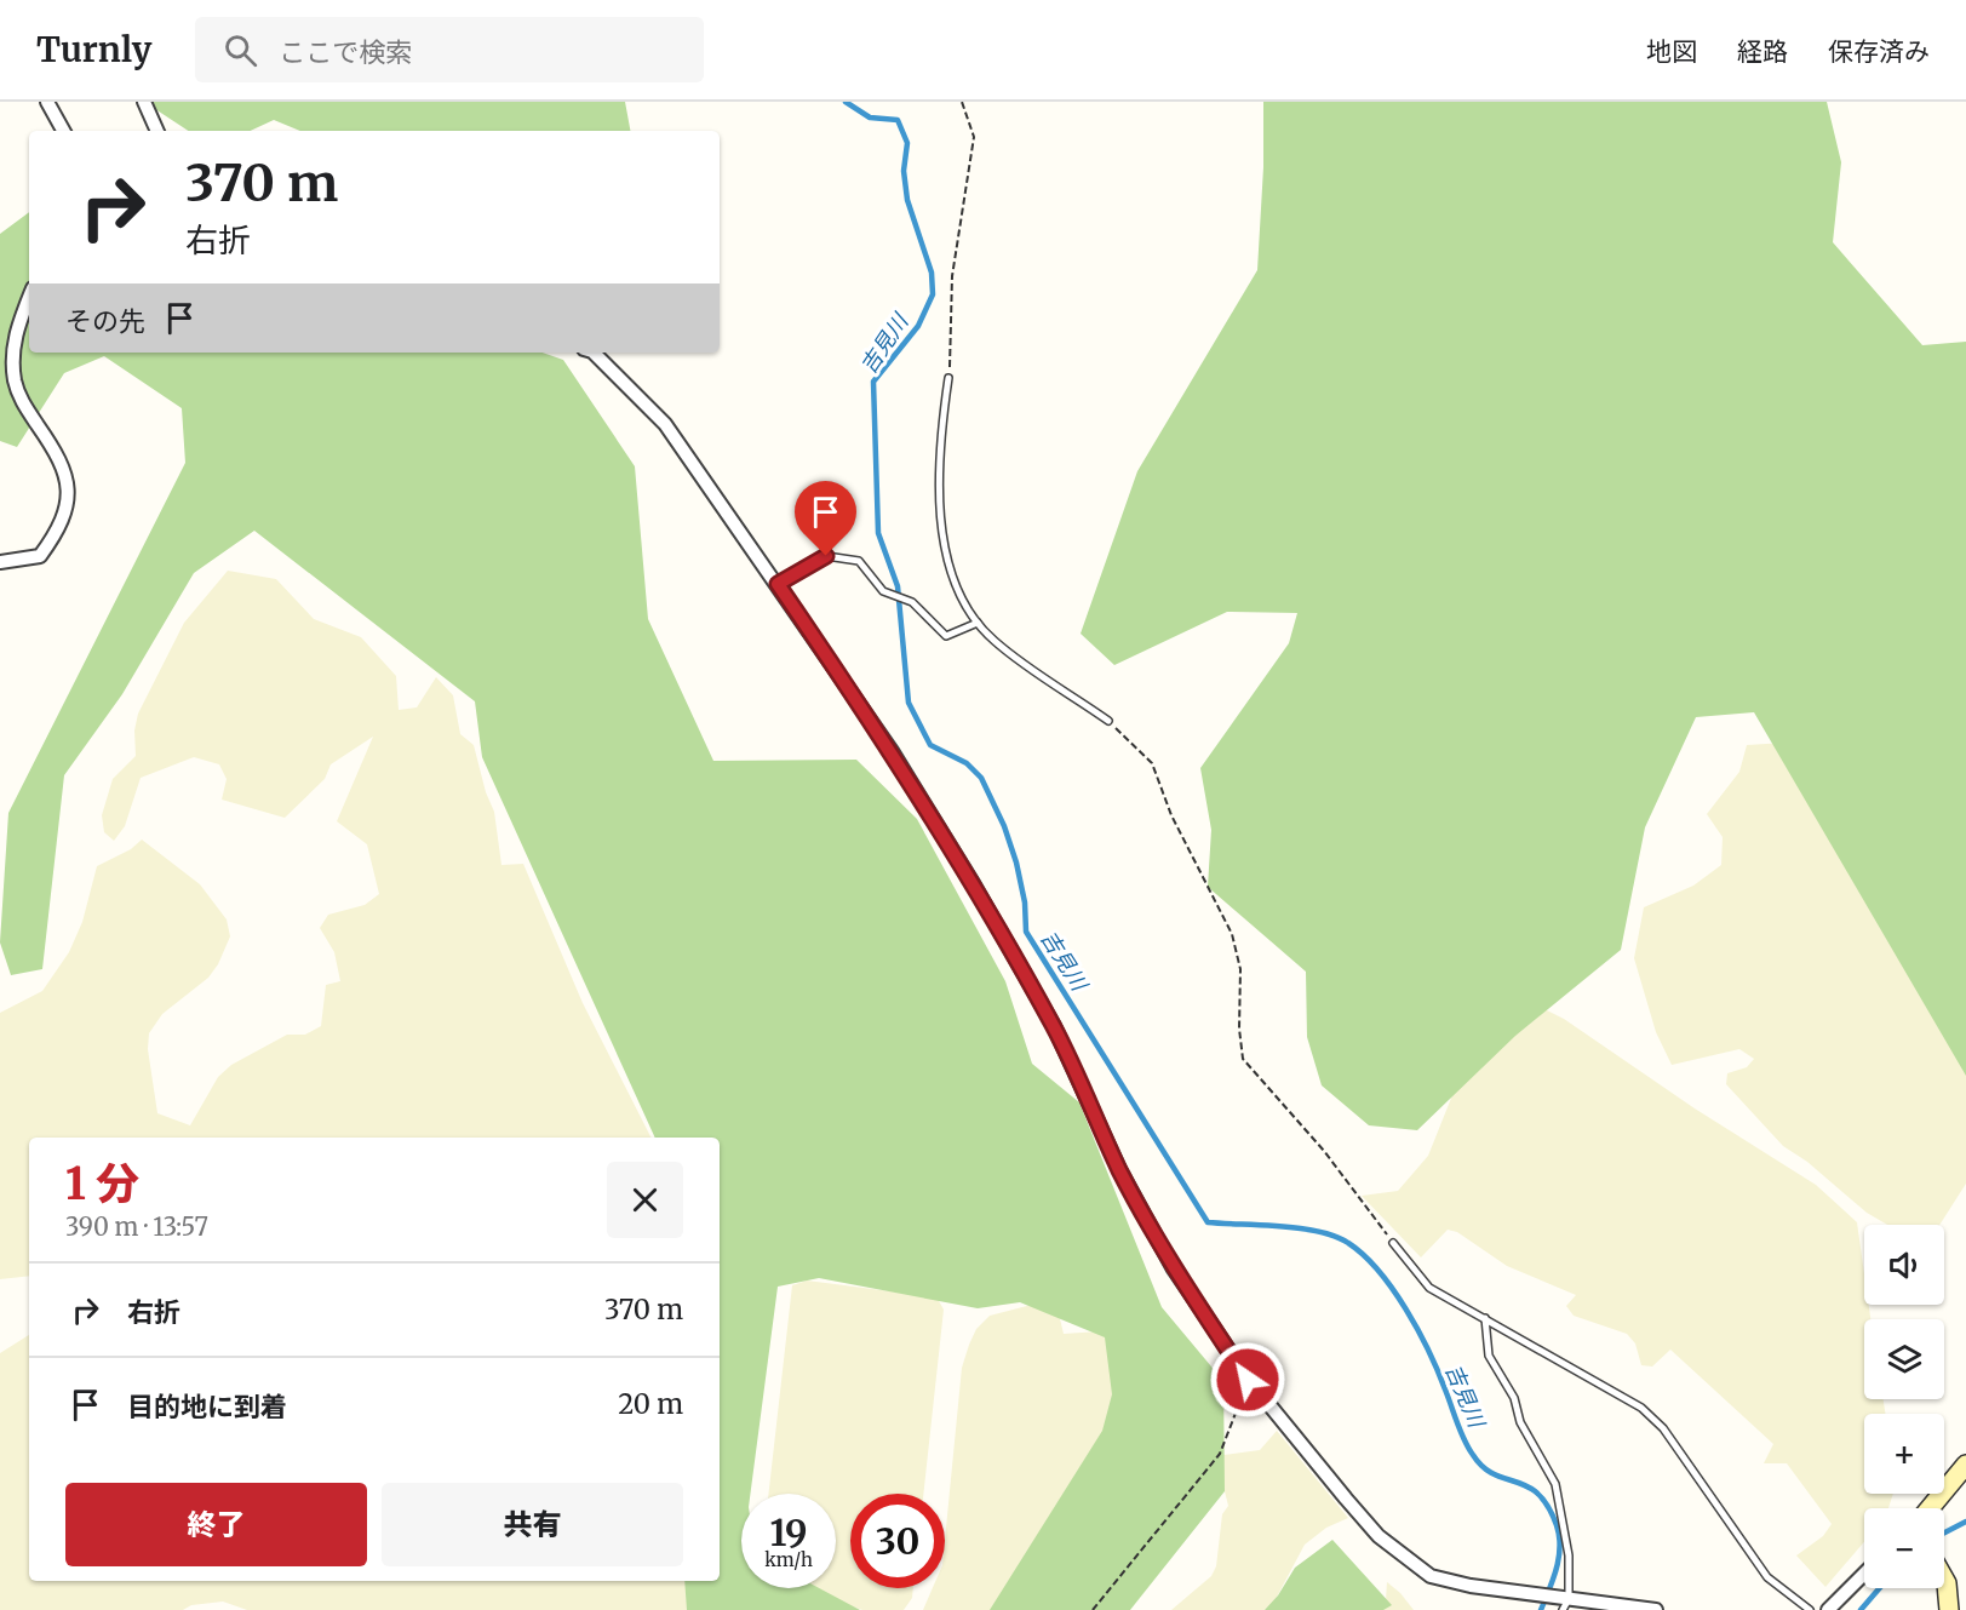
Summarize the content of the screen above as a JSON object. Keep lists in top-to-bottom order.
{
  "water": ["吉見川"],
  "page": {
    "header": "Turnly",
    "search": "ここで検索",
    "nav": ["地図", "経路", "保存済み"],
    "turn": ["370 m", "右折"],
    "then": "その先",
    "heading": ["1 分", "390 m · 13:57"],
    "map_buttons": ["+", "−"],
    "list": [
      {
        "name": "右折",
        "value": "370 m"
      },
      {
        "name": "目的地に到着",
        "value": "20 m"
      }
    ],
    "buttons": ["終了", "共有"],
    "speed": "19 km/h",
    "limit": "30"
  }
}
